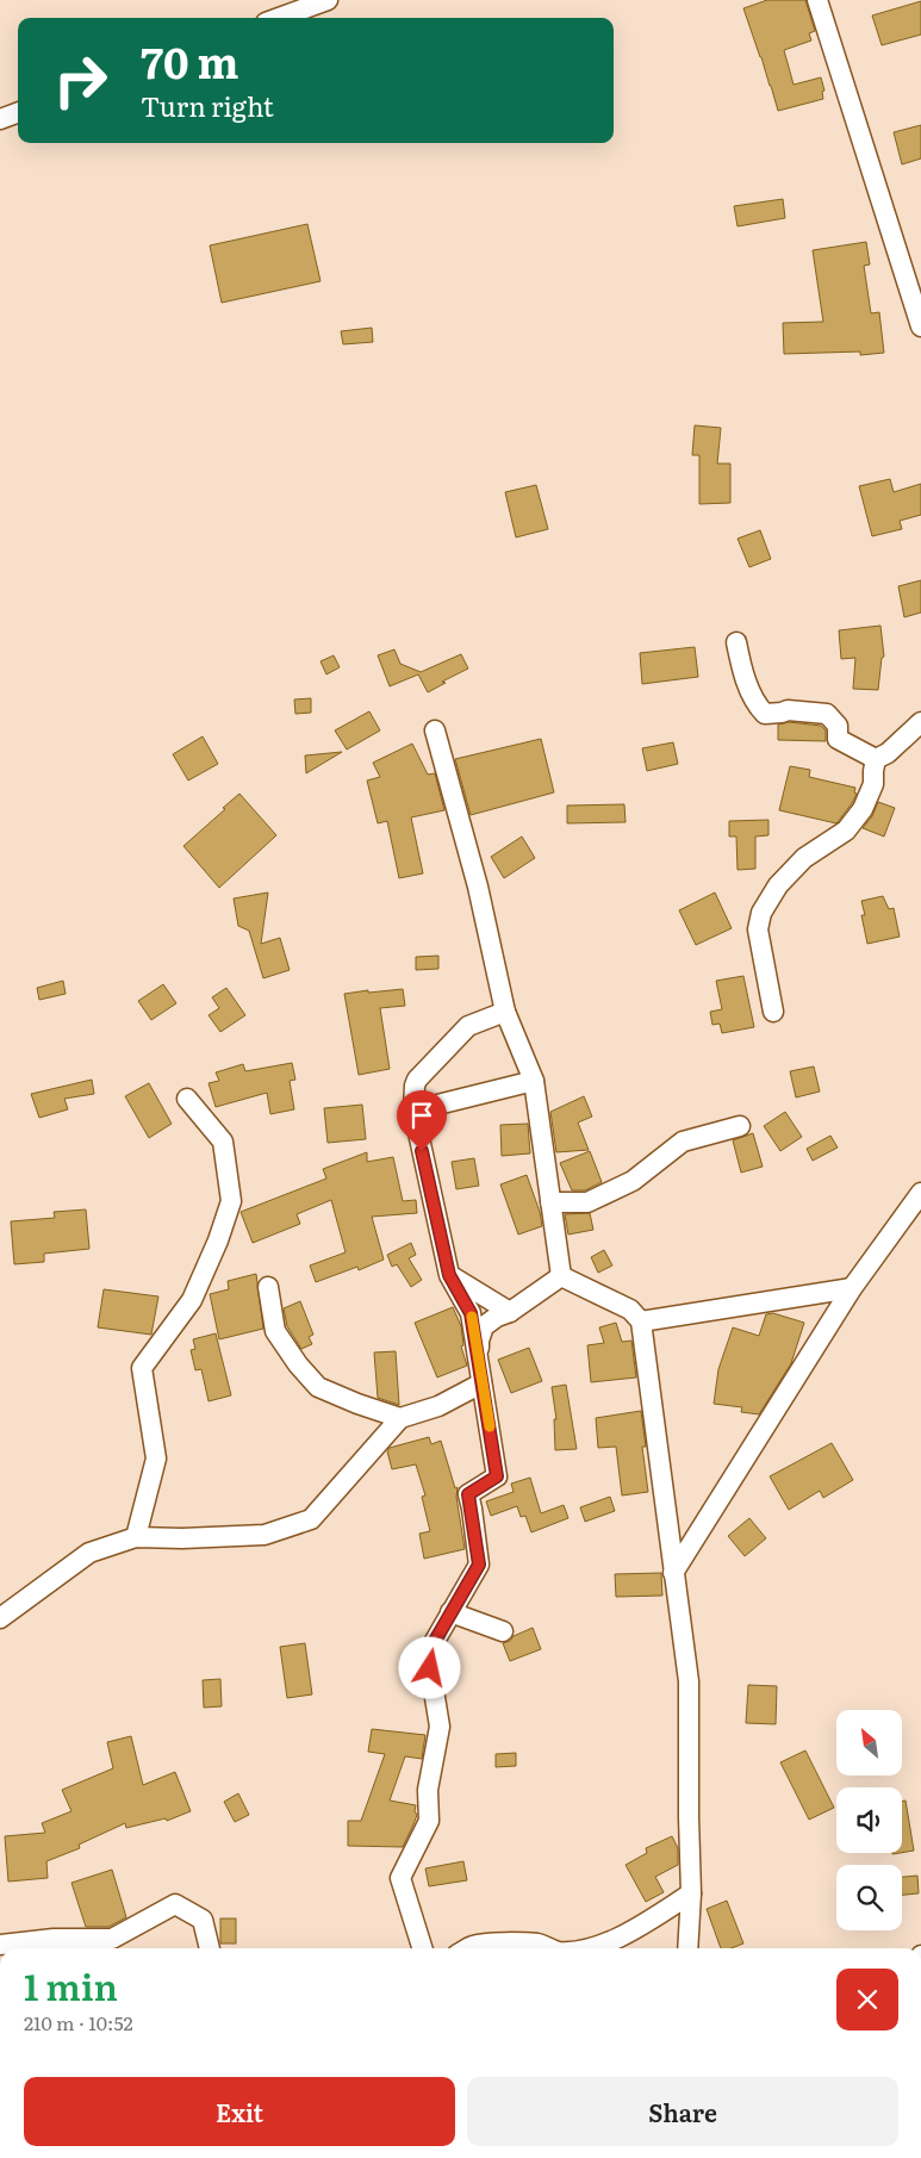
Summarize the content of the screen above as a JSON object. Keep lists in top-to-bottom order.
{
  "north": "top left",
  "page": {
    "turn": ["70 m", "Turn right"],
    "heading": ["1 min", "210 m · 10:52"],
    "buttons": ["Exit", "Share"]
  }
}
